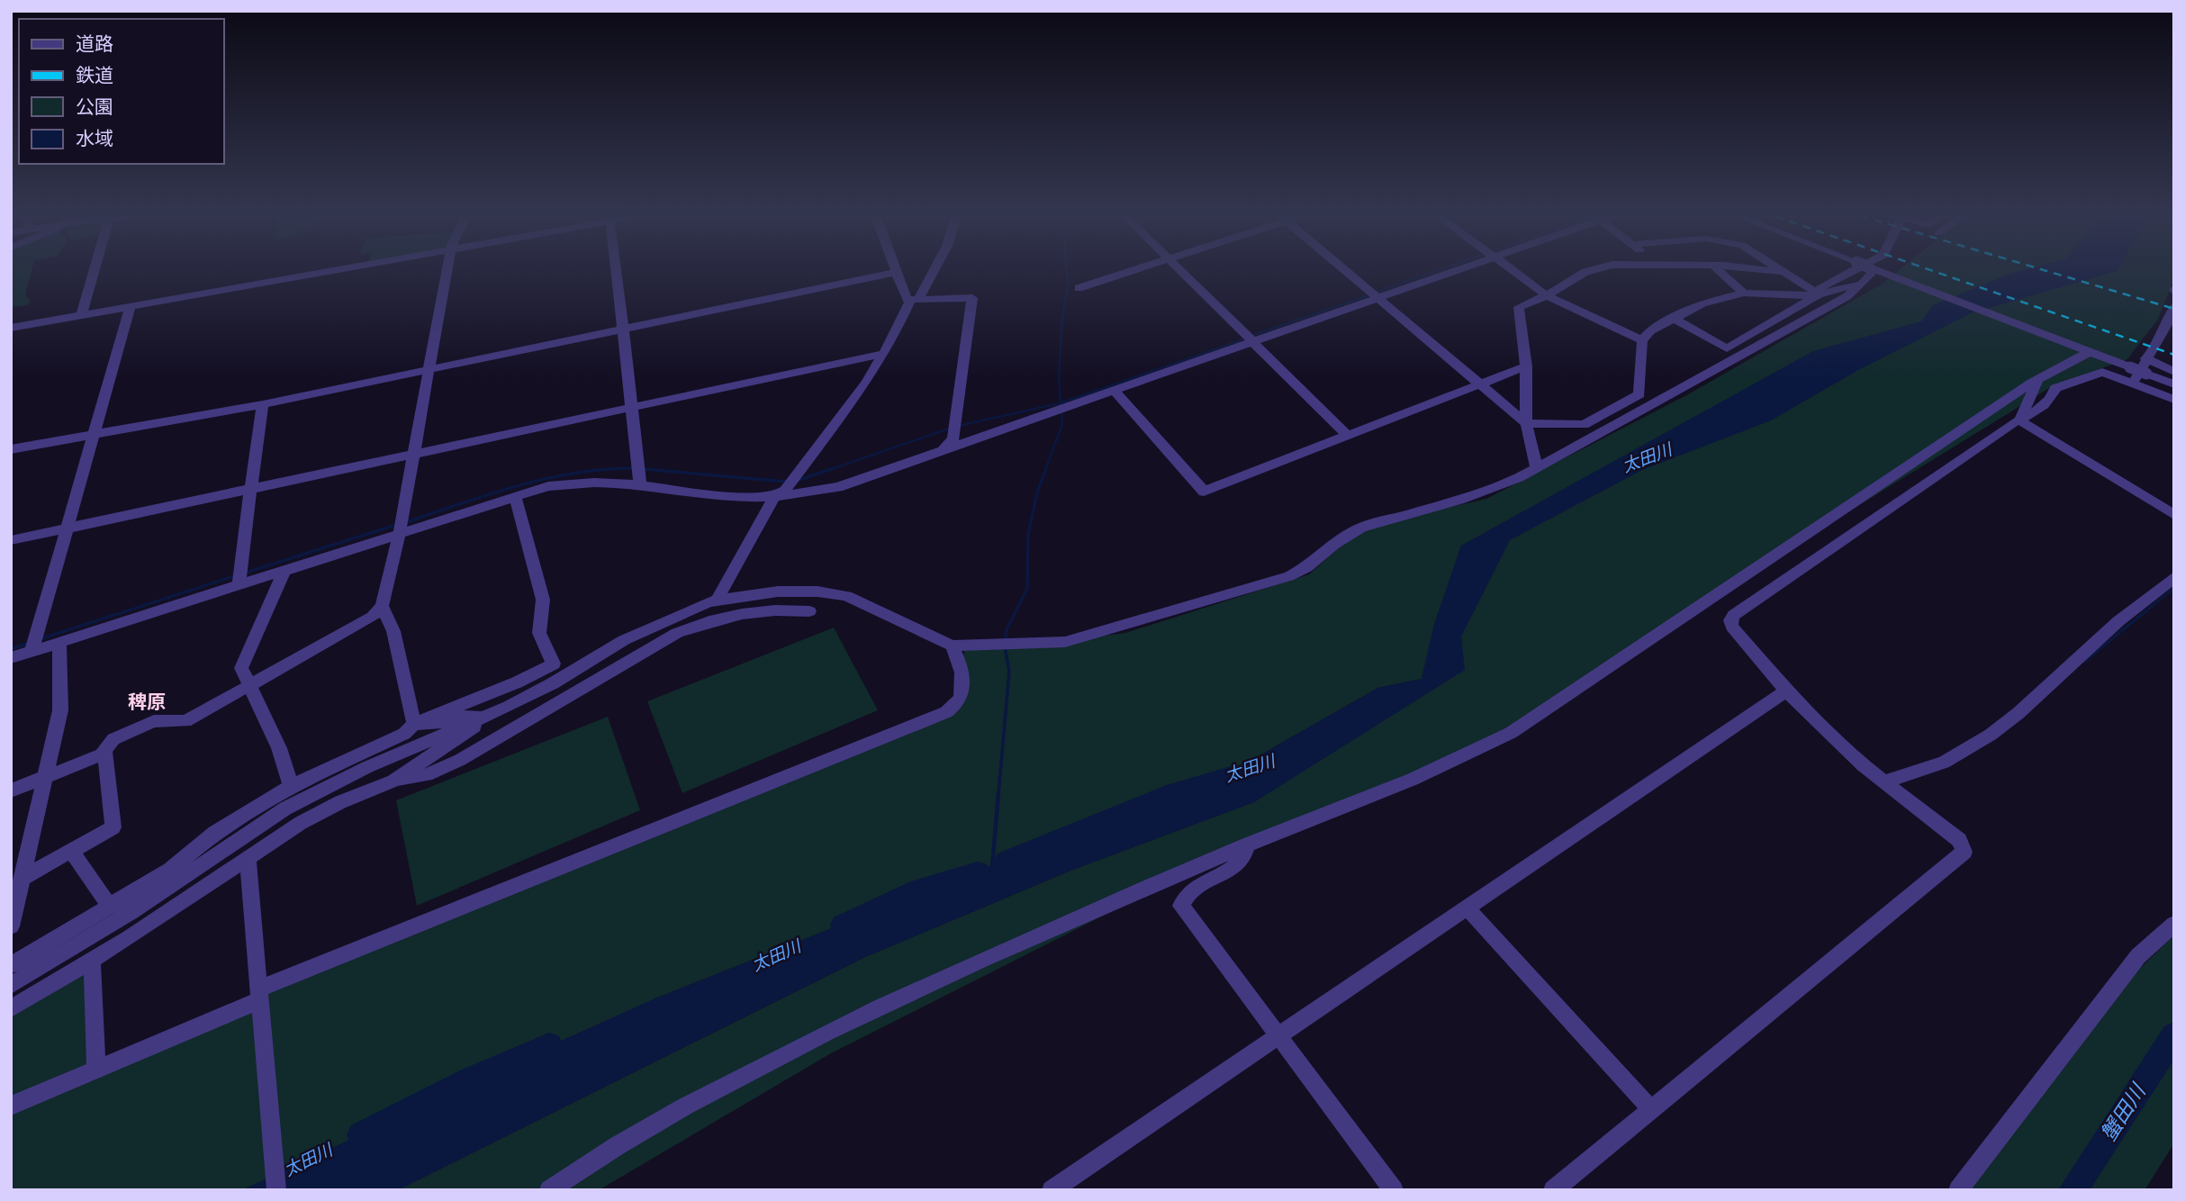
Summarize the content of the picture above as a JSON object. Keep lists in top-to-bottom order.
{
  "districts": ["稗原"],
  "water": ["太田川", "蟹田川"],
  "legend": [
    "道路",
    "鉄道",
    "公園",
    "水域"
  ]
}
